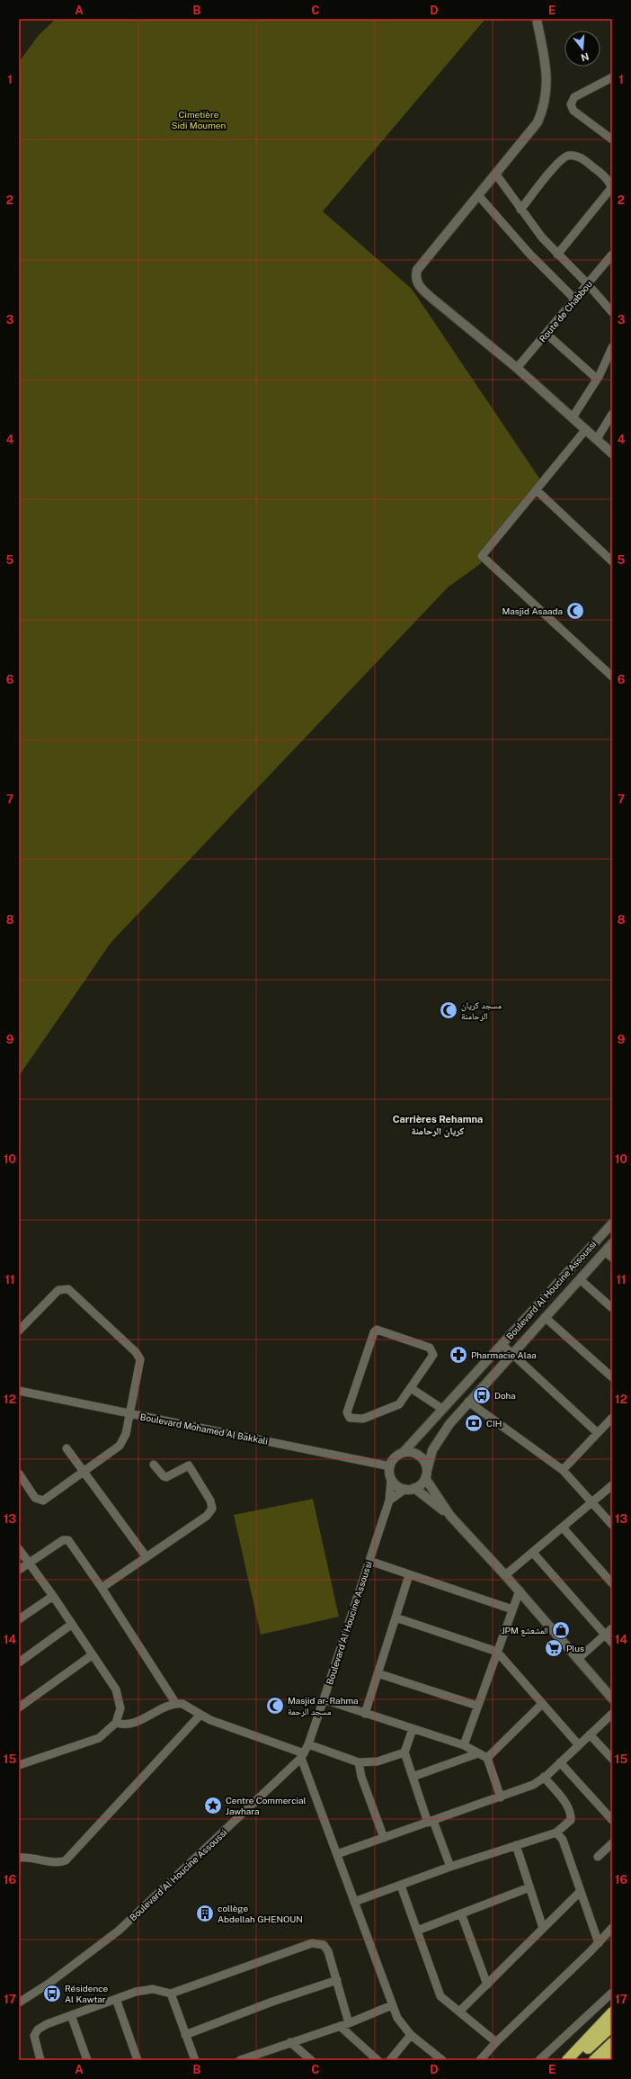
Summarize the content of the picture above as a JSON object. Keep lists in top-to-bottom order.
{
  "streets": {
    "street": ["Route de Chabbou", "Boulevard Al Houcine Assoussi", "Boulevard Mohamed Al Bakkali"]
  },
  "crossings": [
    ["Boulevard Al Houcine Assoussi", "Boulevard Mohamed Al Bakkali"]
  ],
  "districts": ["Carrières Rehamna كريان الرحامنة"],
  "parks": ["Cimetière Sidi Moumen"],
  "places": {
    "mosque": ["Masjid Asaada", "مسجد كريان الرحامنة", "Masjid ar- Rahma مسجد الرحمة"],
    "pharmacy": ["Pharmacie Alaa"],
    "bus stop": ["Doha", "Résidence Al Kawtar"],
    "bank": ["CIH"],
    "shop": ["JPM المشعشع"],
    "supermarket": ["Plus"],
    "place": ["Centre Commercial Jawhara"],
    "building": ["collège Abdellah GHENOUN"]
  },
  "north": "bottom",
  "grid": {
    "columns": [
      "A",
      "B",
      "C",
      "D",
      "E"
    ],
    "rows": [
      "1",
      "2",
      "3",
      "4",
      "5",
      "6",
      "7",
      "8",
      "9",
      "10",
      "11",
      "12",
      "13",
      "14",
      "15",
      "16",
      "17"
    ]
  }
}
